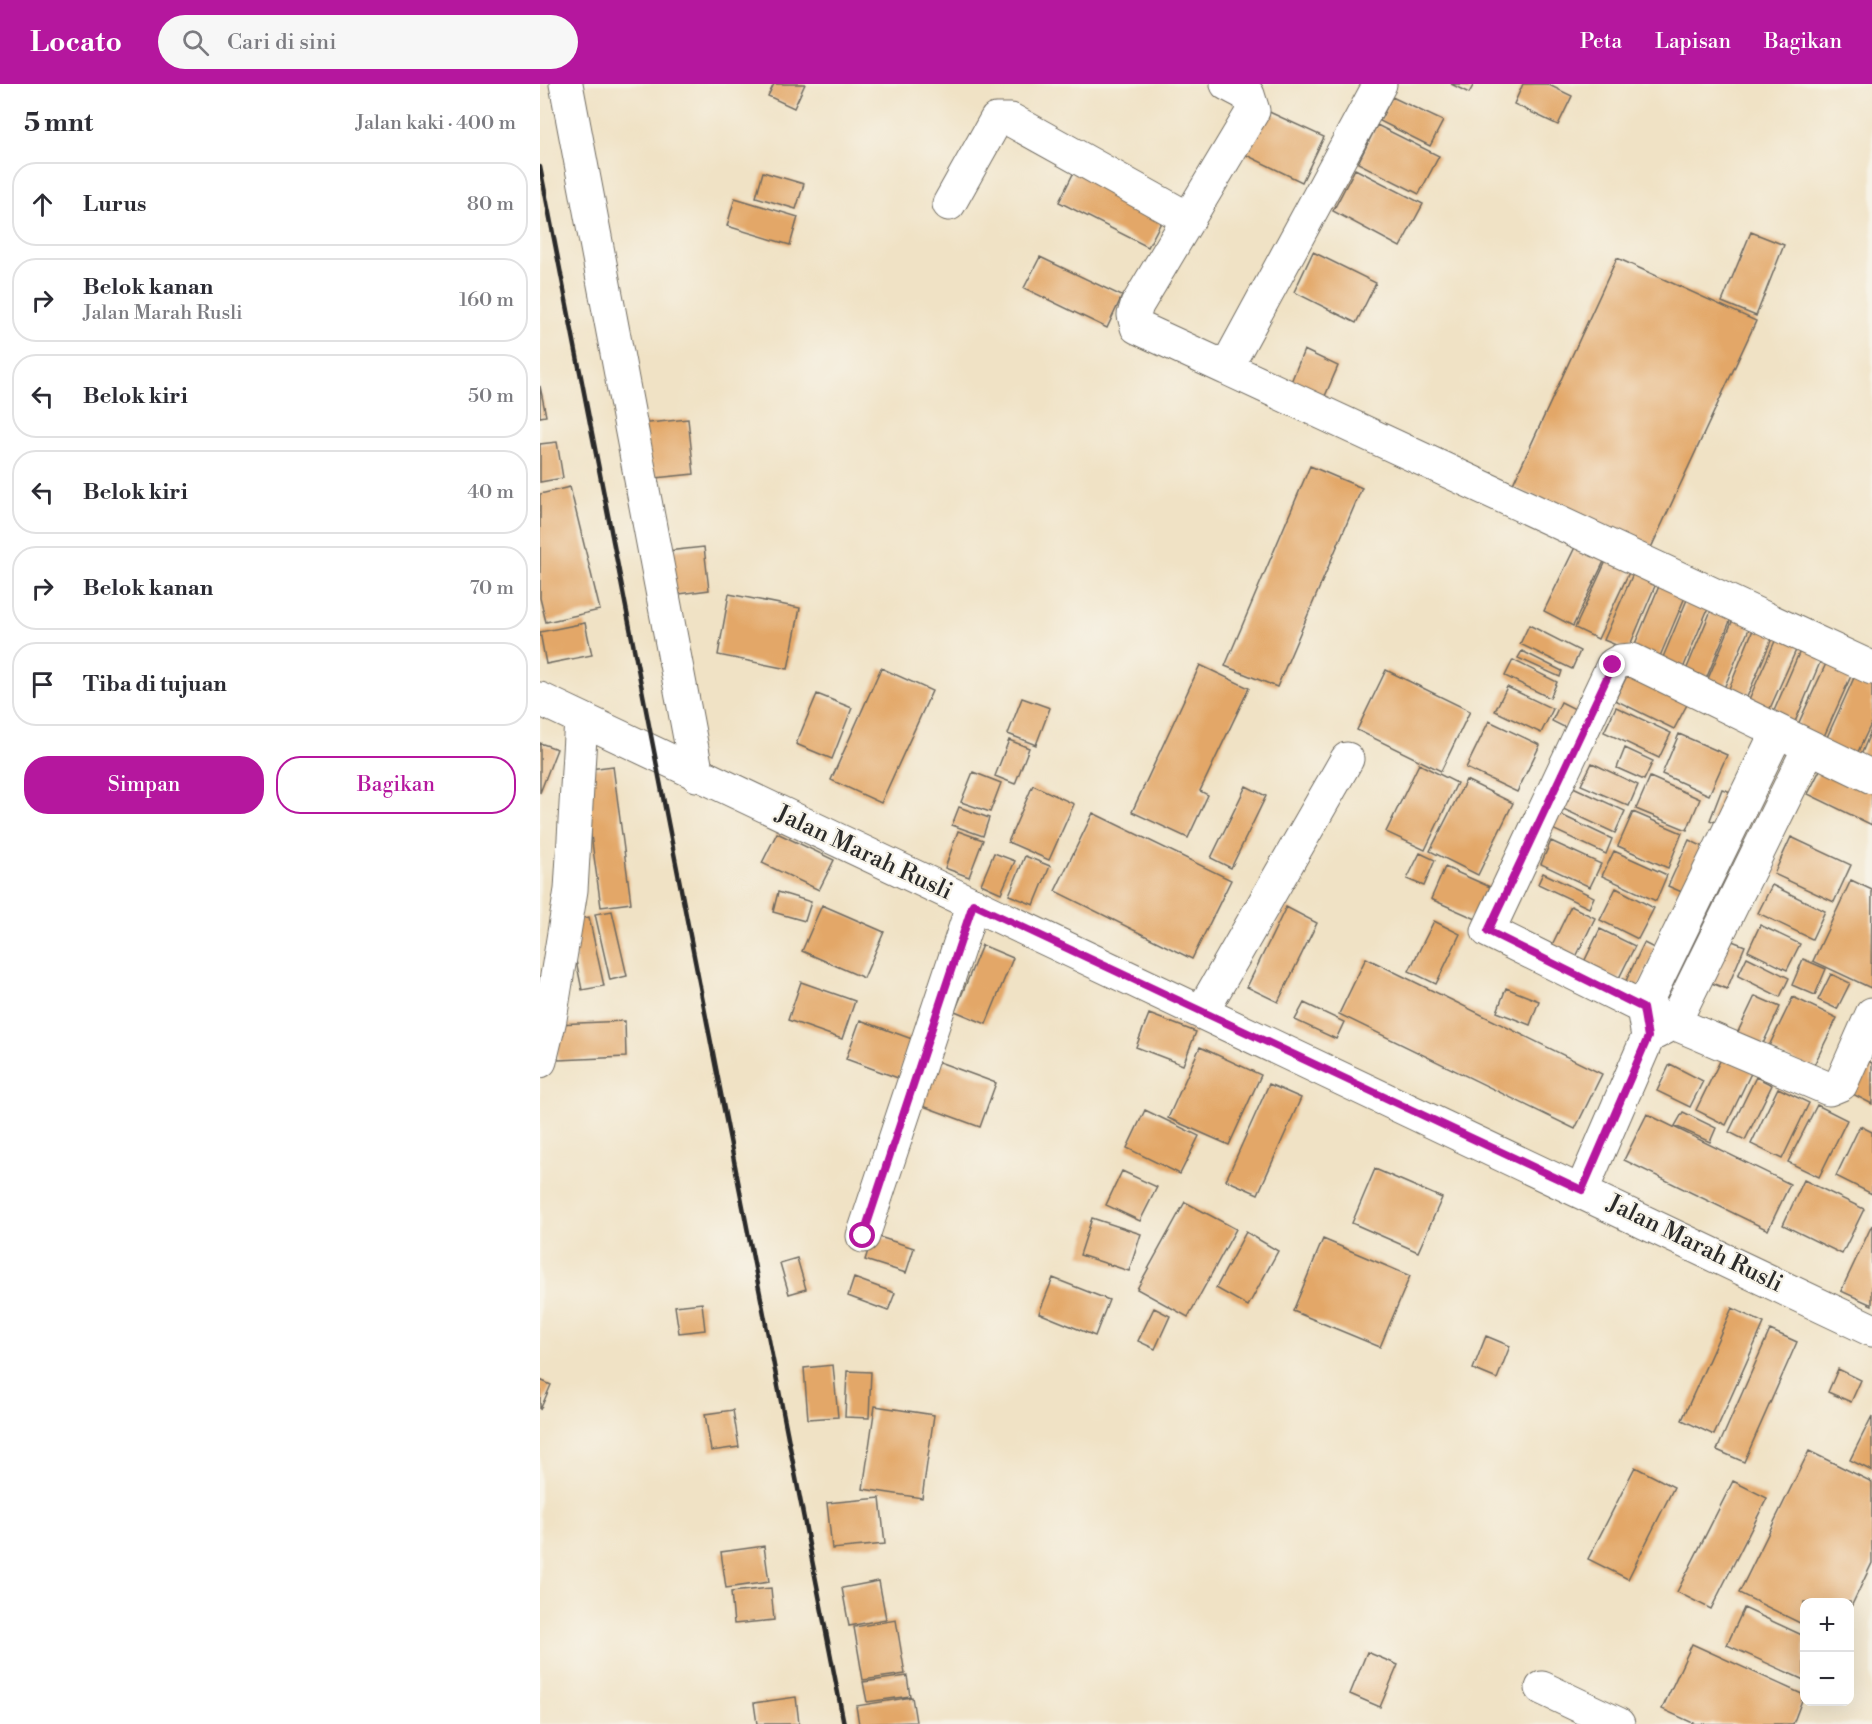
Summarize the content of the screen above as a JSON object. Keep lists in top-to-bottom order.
{
  "streets": {
    "street": ["Jalan Marah Rusli"]
  },
  "page": {
    "header": "Locato",
    "search": "Cari di sini",
    "nav": ["Peta", "Lapisan", "Bagikan"],
    "heading": ["5 mnt", "Jalan kaki · 400 m"],
    "list": [
      ["Lurus", "80 m"],
      ["Belok kanan", "Jalan Marah Rusli", "160 m"],
      ["Belok kiri", "50 m"],
      ["Belok kiri", "40 m"],
      ["Belok kanan", "70 m"],
      "Tiba di tujuan"
    ],
    "buttons": ["Simpan", "Bagikan"],
    "map_buttons": ["+", "−"]
  }
}
